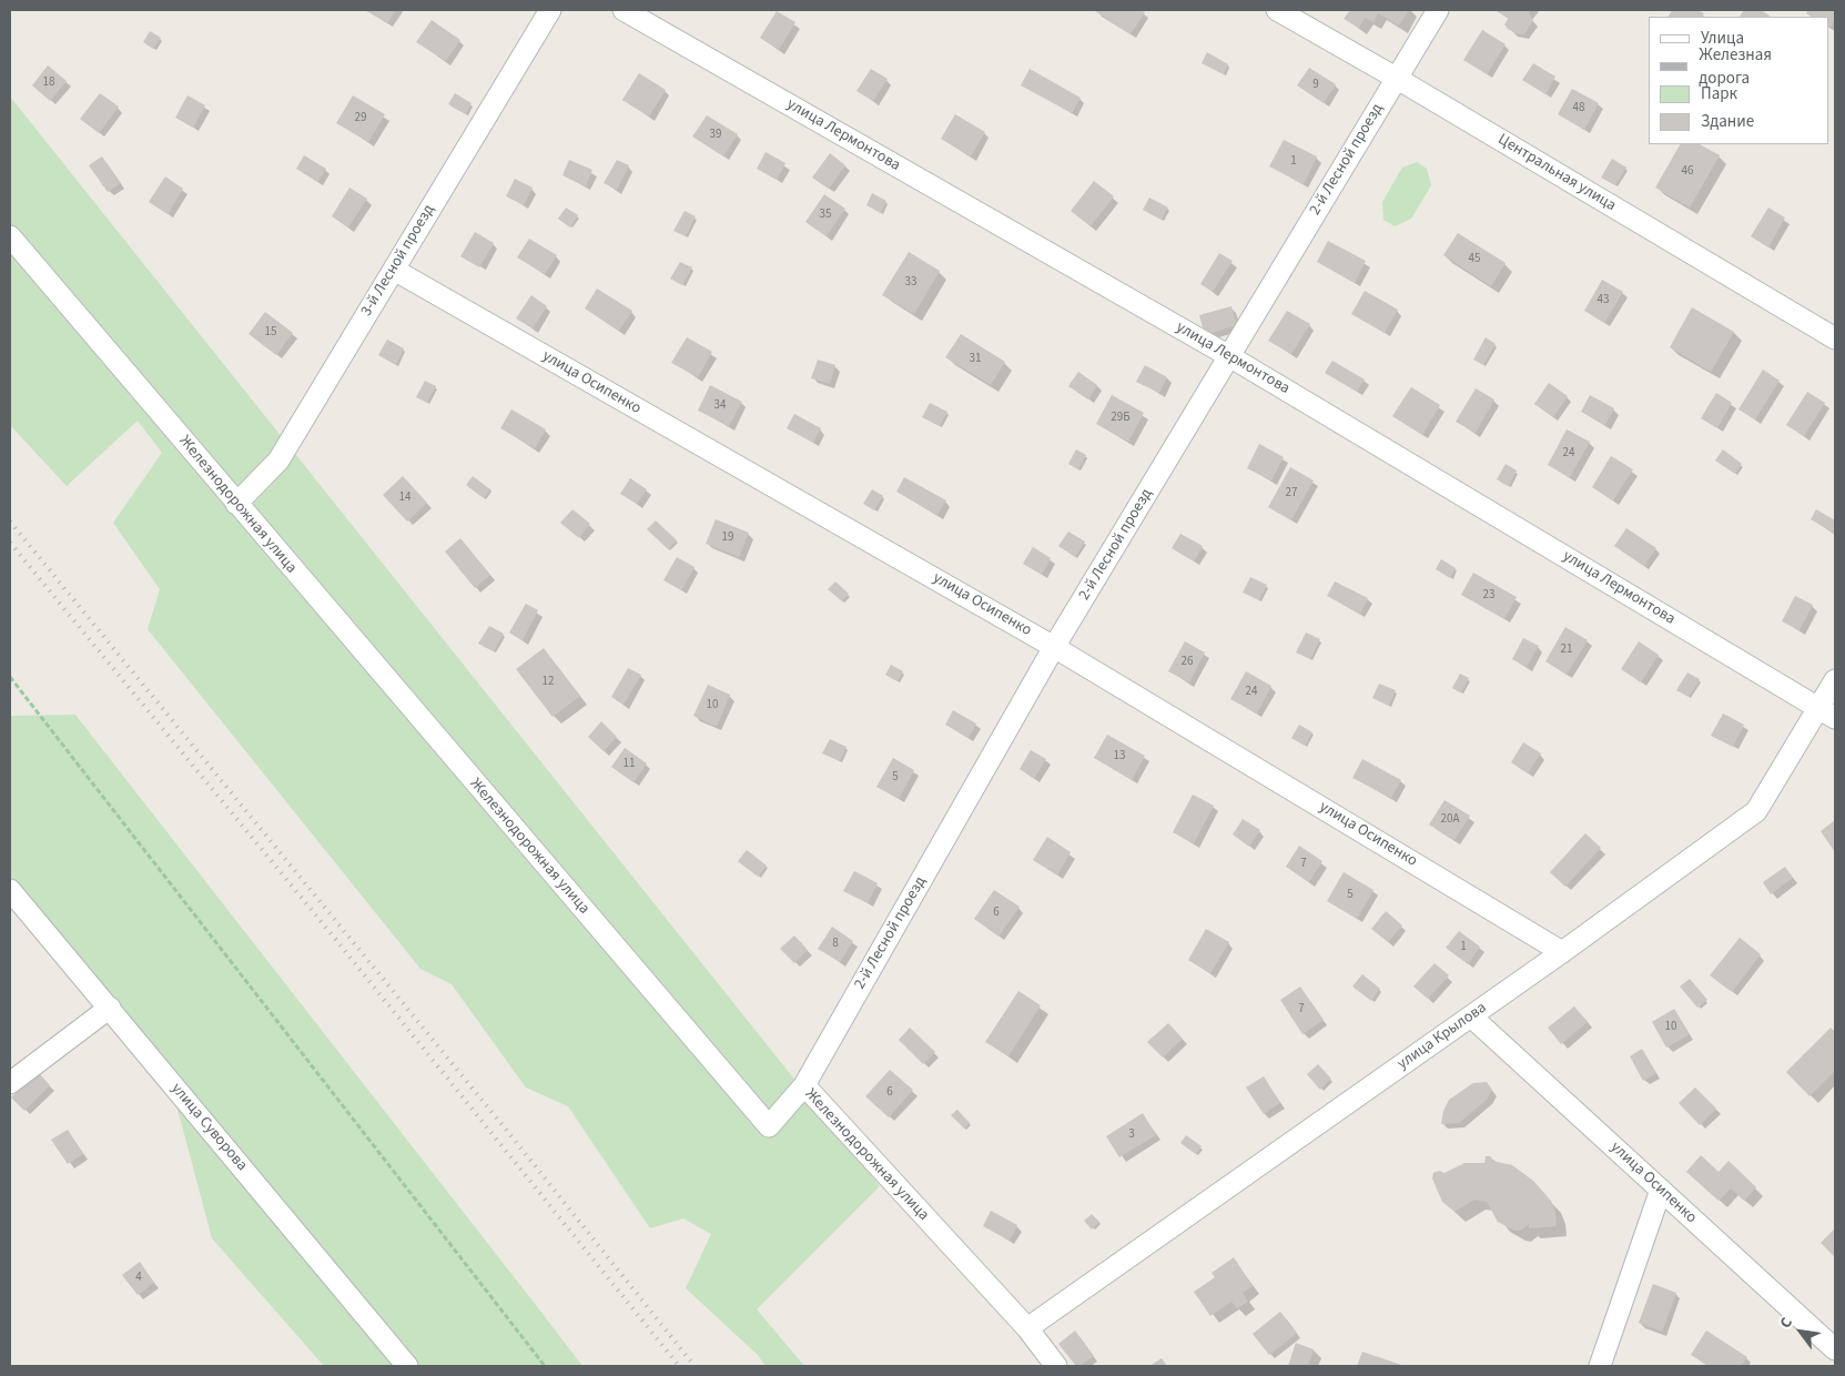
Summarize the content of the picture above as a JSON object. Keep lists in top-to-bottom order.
{
  "streets": {
    "street": [
      "улица Лермонтова",
      "2-й Лесной проезд",
      "Центральная улица",
      "3-й Лесной проезд",
      "улица Осипенко",
      "Железнодорожная улица",
      "улица Крылова",
      "улица Суворова"
    ]
  },
  "crossings": [
    ["улица Лермонтова", "2-й Лесной проезд"],
    ["улица Лермонтова", "улица Крылова"],
    ["2-й Лесной проезд", "Центральная улица"],
    ["2-й Лесной проезд", "улица Осипенко"],
    ["2-й Лесной проезд", "Железнодорожная улица"],
    ["3-й Лесной проезд", "улица Осипенко"],
    ["3-й Лесной проезд", "Железнодорожная улица"],
    ["улица Осипенко", "улица Крылова"],
    ["Железнодорожная улица", "улица Крылова"]
  ],
  "house_numbers": [
    "18",
    "9",
    "48",
    "29",
    "39",
    "1",
    "46",
    "35",
    "45",
    "33",
    "43",
    "15",
    "31",
    "34",
    "29Б",
    "24",
    "27",
    "14",
    "19",
    "23",
    "21",
    "26",
    "12",
    "24",
    "10",
    "13",
    "11",
    "5",
    "20А",
    "7",
    "5",
    "6",
    "8",
    "1",
    "7",
    "10",
    "6",
    "3",
    "4"
  ],
  "legend": [
    "Улица",
    "Железная дорога",
    "Парк",
    "Здание"
  ],
  "north": "top left"
}
